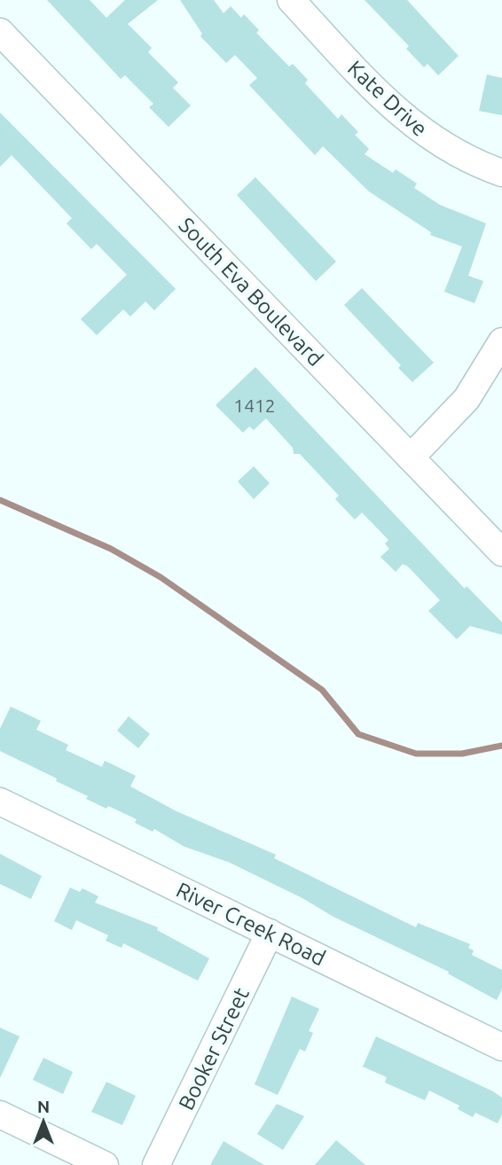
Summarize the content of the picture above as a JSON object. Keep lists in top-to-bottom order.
{
  "streets": {
    "street": [
      "Kate Drive",
      "South Eva Boulevard",
      "River Creek Road",
      "Booker Street"
    ]
  },
  "crossings": [
    ["River Creek Road", "Booker Street"]
  ],
  "house_numbers": ["1412"],
  "north": "top"
}
